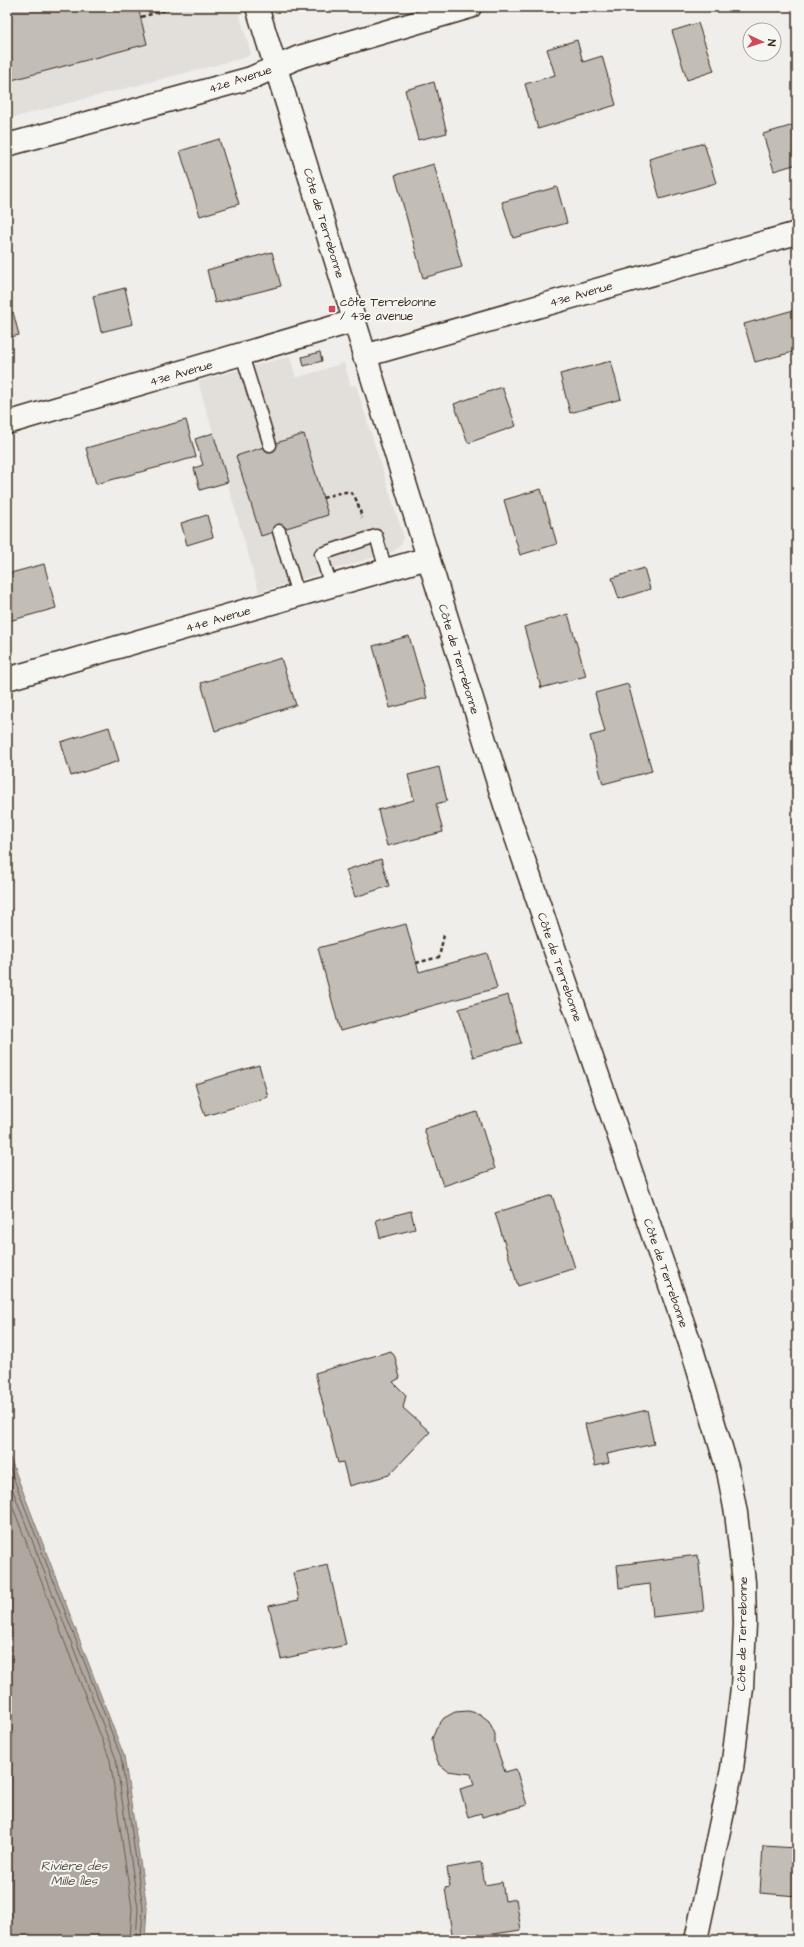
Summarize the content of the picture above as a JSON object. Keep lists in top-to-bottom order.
{
  "streets": {
    "main road": [
      "42e Avenue",
      "Côte de Terrebonne",
      "43e Avenue",
      "44e Avenue"
    ]
  },
  "crossings": [
    ["42e Avenue", "Côte de Terrebonne"],
    ["Côte de Terrebonne", "43e Avenue"],
    ["Côte de Terrebonne", "44e Avenue"]
  ],
  "water": ["Rivière des Mille Îles"],
  "places": {
    "transit": ["côte Terrebonne / 43e avenue"]
  },
  "north": "right"
}
